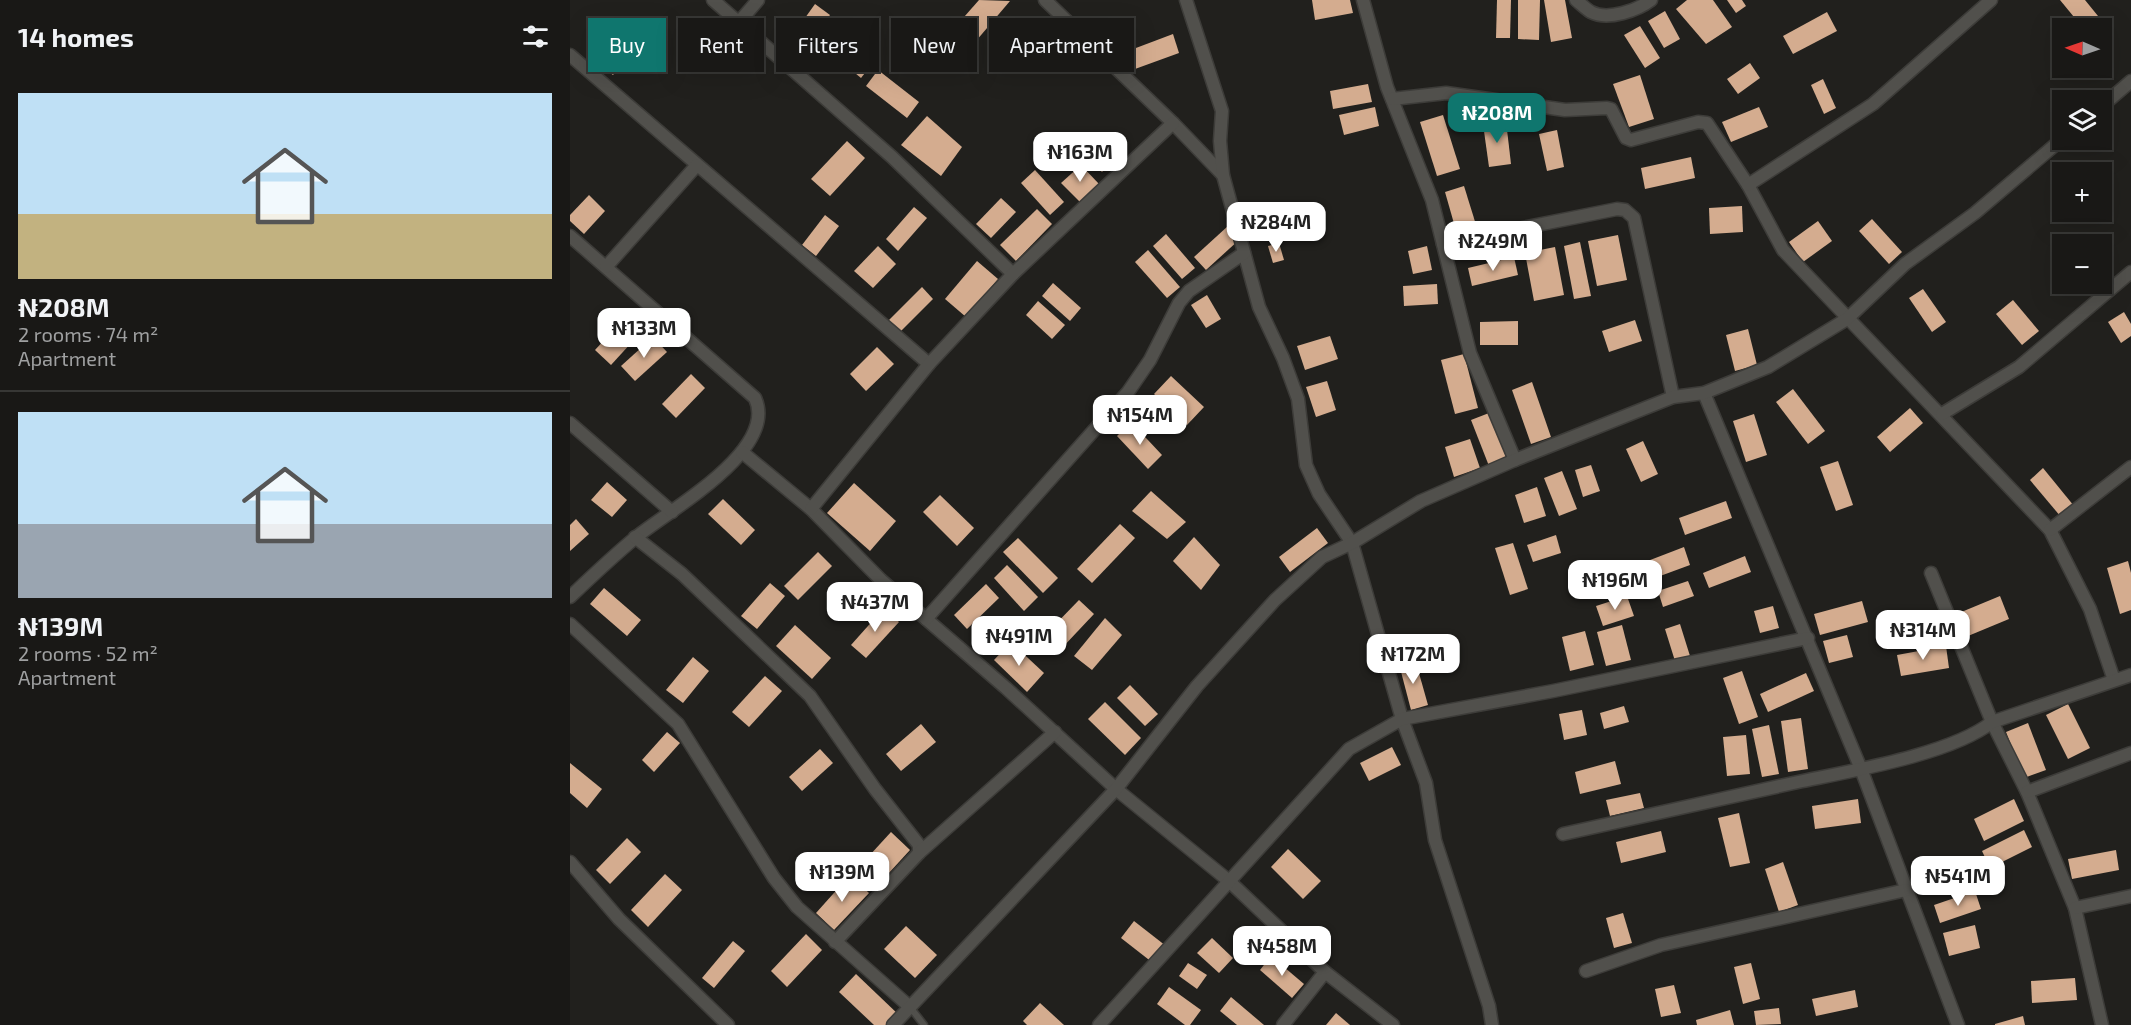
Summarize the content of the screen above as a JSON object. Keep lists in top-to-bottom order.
{
  "north": "left",
  "page": {
    "heading": "14 homes",
    "map_buttons": ["+", "−"],
    "chip": [
      "Buy",
      "Rent",
      "Filters",
      "New",
      "Apartment"
    ],
    "list": [
      {
        "name": "₦208M",
        "note": "2 rooms · 74 m² · Apartment"
      },
      {
        "name": "₦139M",
        "note": "2 rooms · 52 m² · Apartment"
      }
    ],
    "price": [
      "₦208M",
      "₦163M",
      "₦284M",
      "₦249M",
      "₦133M",
      "₦154M",
      "₦196M",
      "₦437M",
      "₦314M",
      "₦491M",
      "₦172M",
      "₦139M",
      "₦541M",
      "₦458M"
    ]
  }
}
